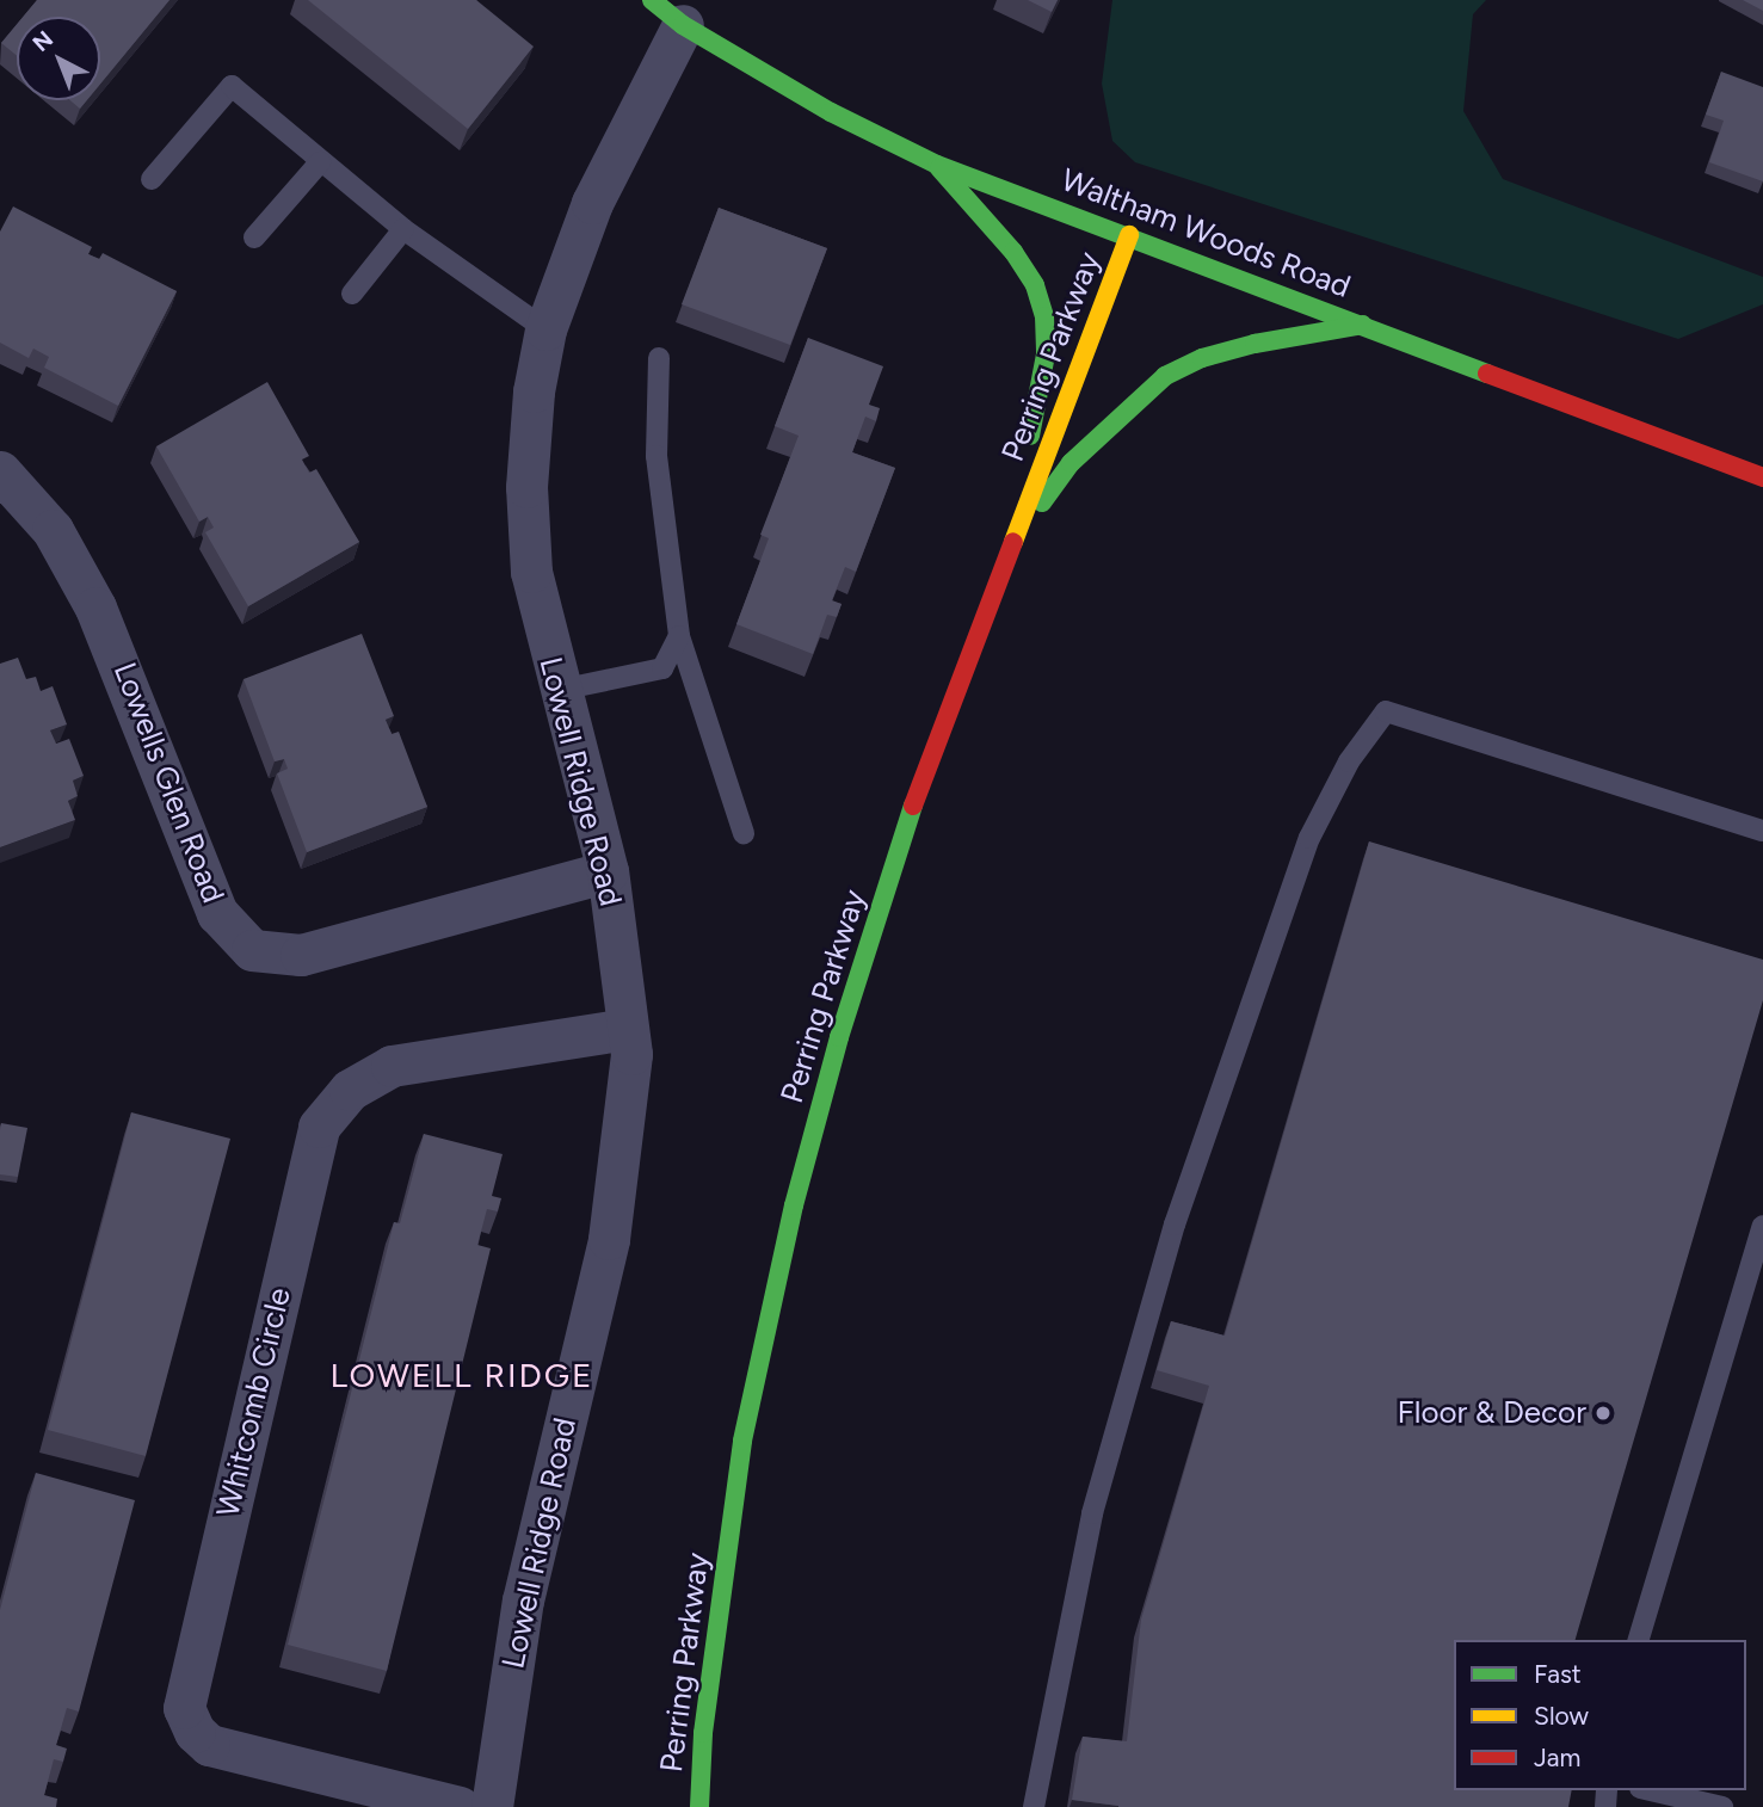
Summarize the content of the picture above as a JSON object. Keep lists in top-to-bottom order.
{
  "streets": {
    "street": [
      "Waltham Woods Road",
      "Perring Parkway",
      "Lowell Ridge Road",
      "Lowells Glen Road",
      "Whitcomb Circle"
    ]
  },
  "crossings": [
    ["Waltham Woods Road", "Perring Parkway"],
    ["Waltham Woods Road", "Lowell Ridge Road"],
    ["Lowell Ridge Road", "Lowells Glen Road"],
    ["Lowell Ridge Road", "Whitcomb Circle"]
  ],
  "districts": ["LOWELL RIDGE"],
  "places": ["Floor & Decor"],
  "legend": ["Fast", "Slow", "Jam"],
  "north": "top left"
}
